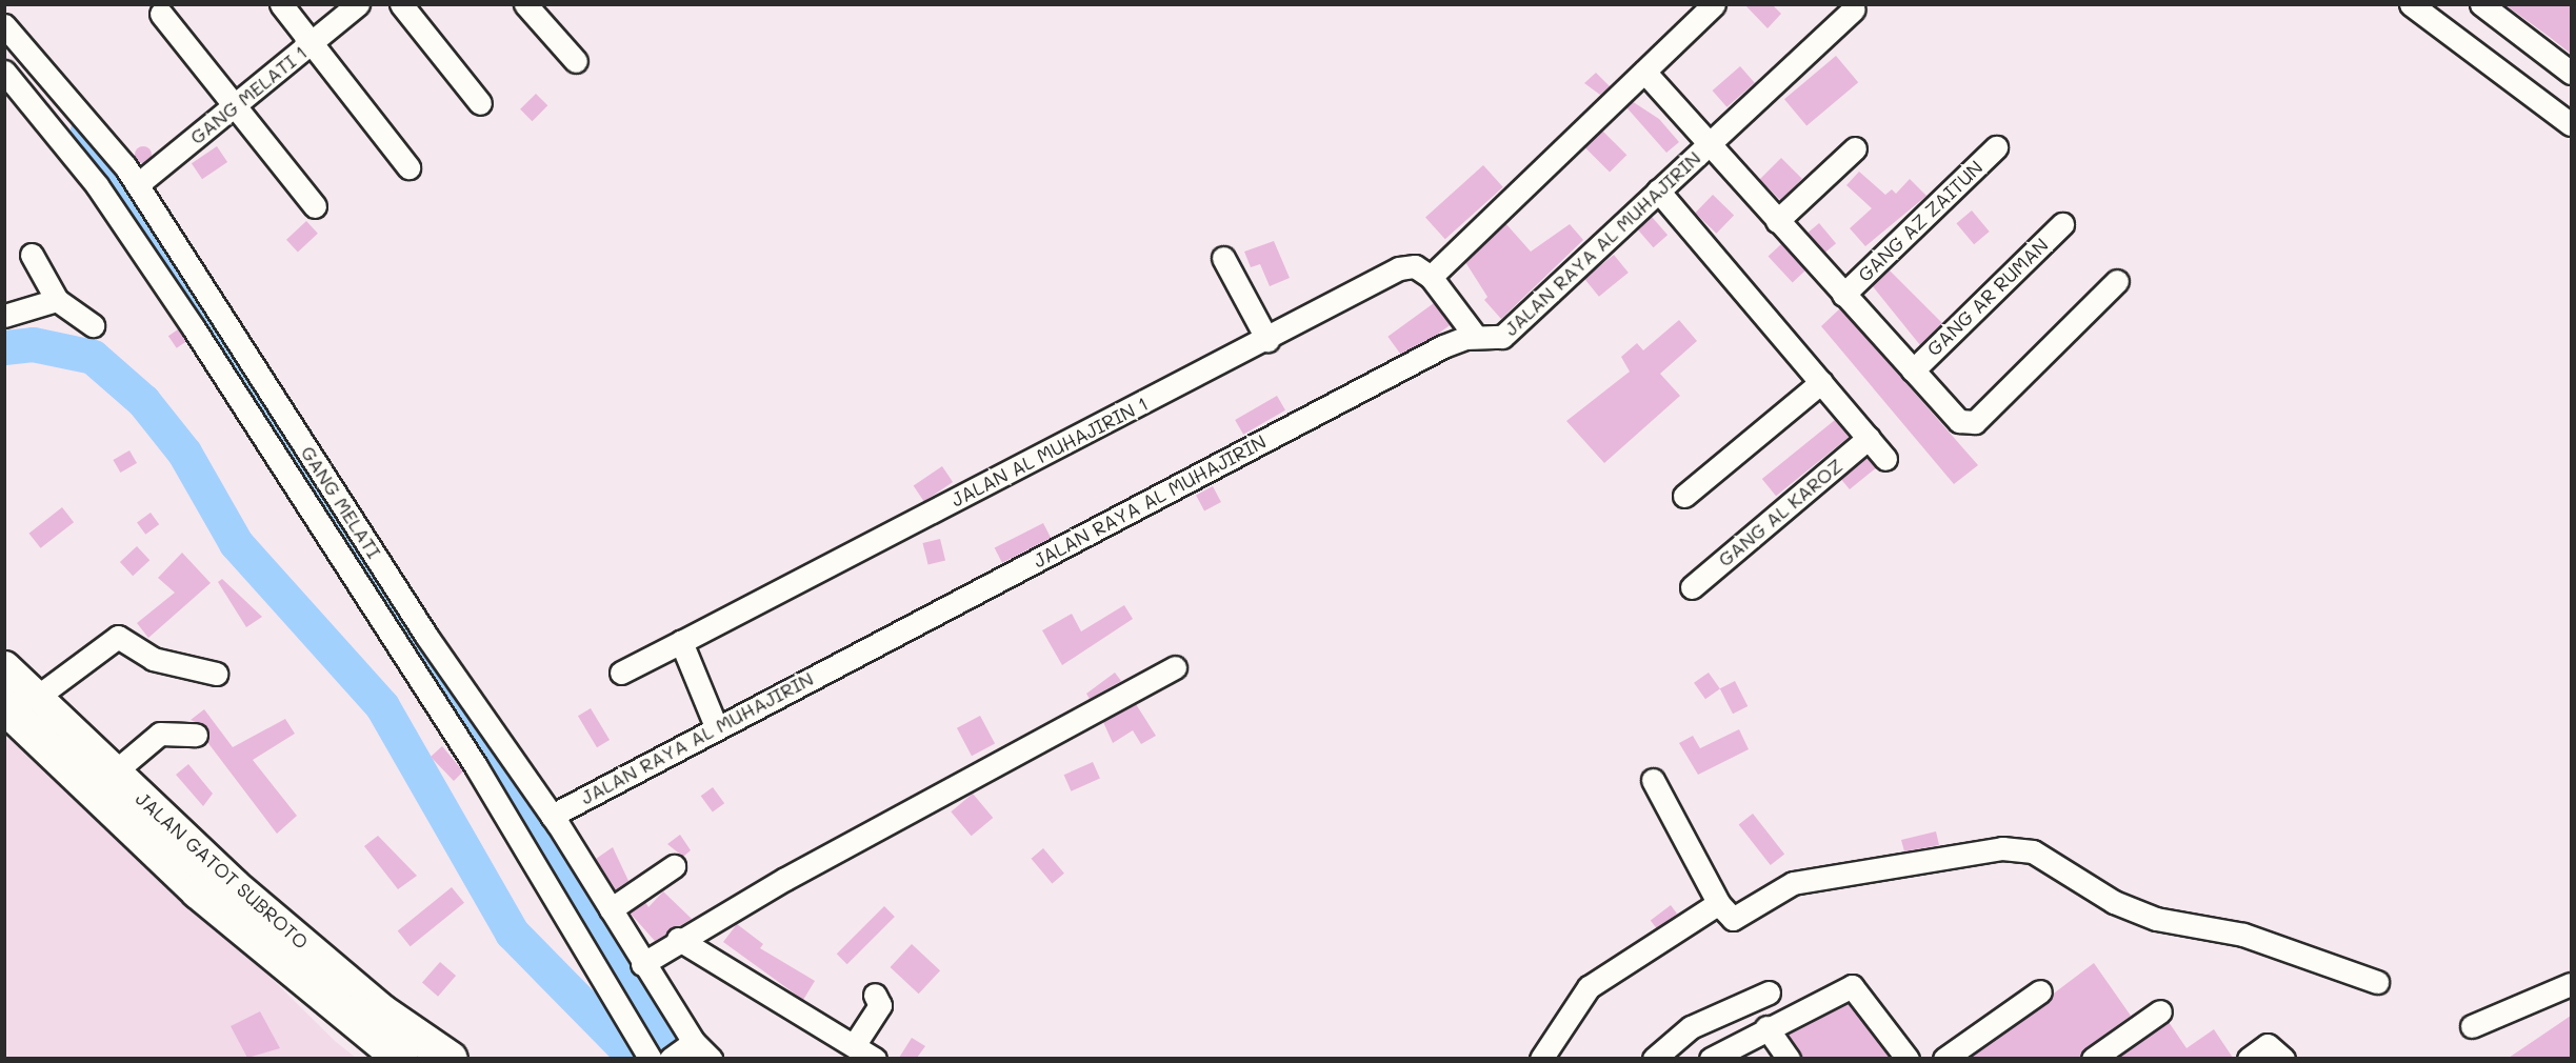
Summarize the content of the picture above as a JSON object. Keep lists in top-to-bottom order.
{
  "streets": {
    "highway": ["JALAN GATOT SUBROTO"],
    "street": [
      "GANG MELATI 1",
      "GANG AZ ZAITUN",
      "JALAN RAYA AL MUHAJIRIN",
      "GANG AR RUMAN",
      "JALAN AL MUHAJIRIN 1",
      "GANG MELATI",
      "GANG AL KAROZ"
    ]
  },
  "crossings": [
    ["GANG MELATI 1", "GANG MELATI"],
    ["JALAN RAYA AL MUHAJIRIN", "GANG MELATI"]
  ]
}
